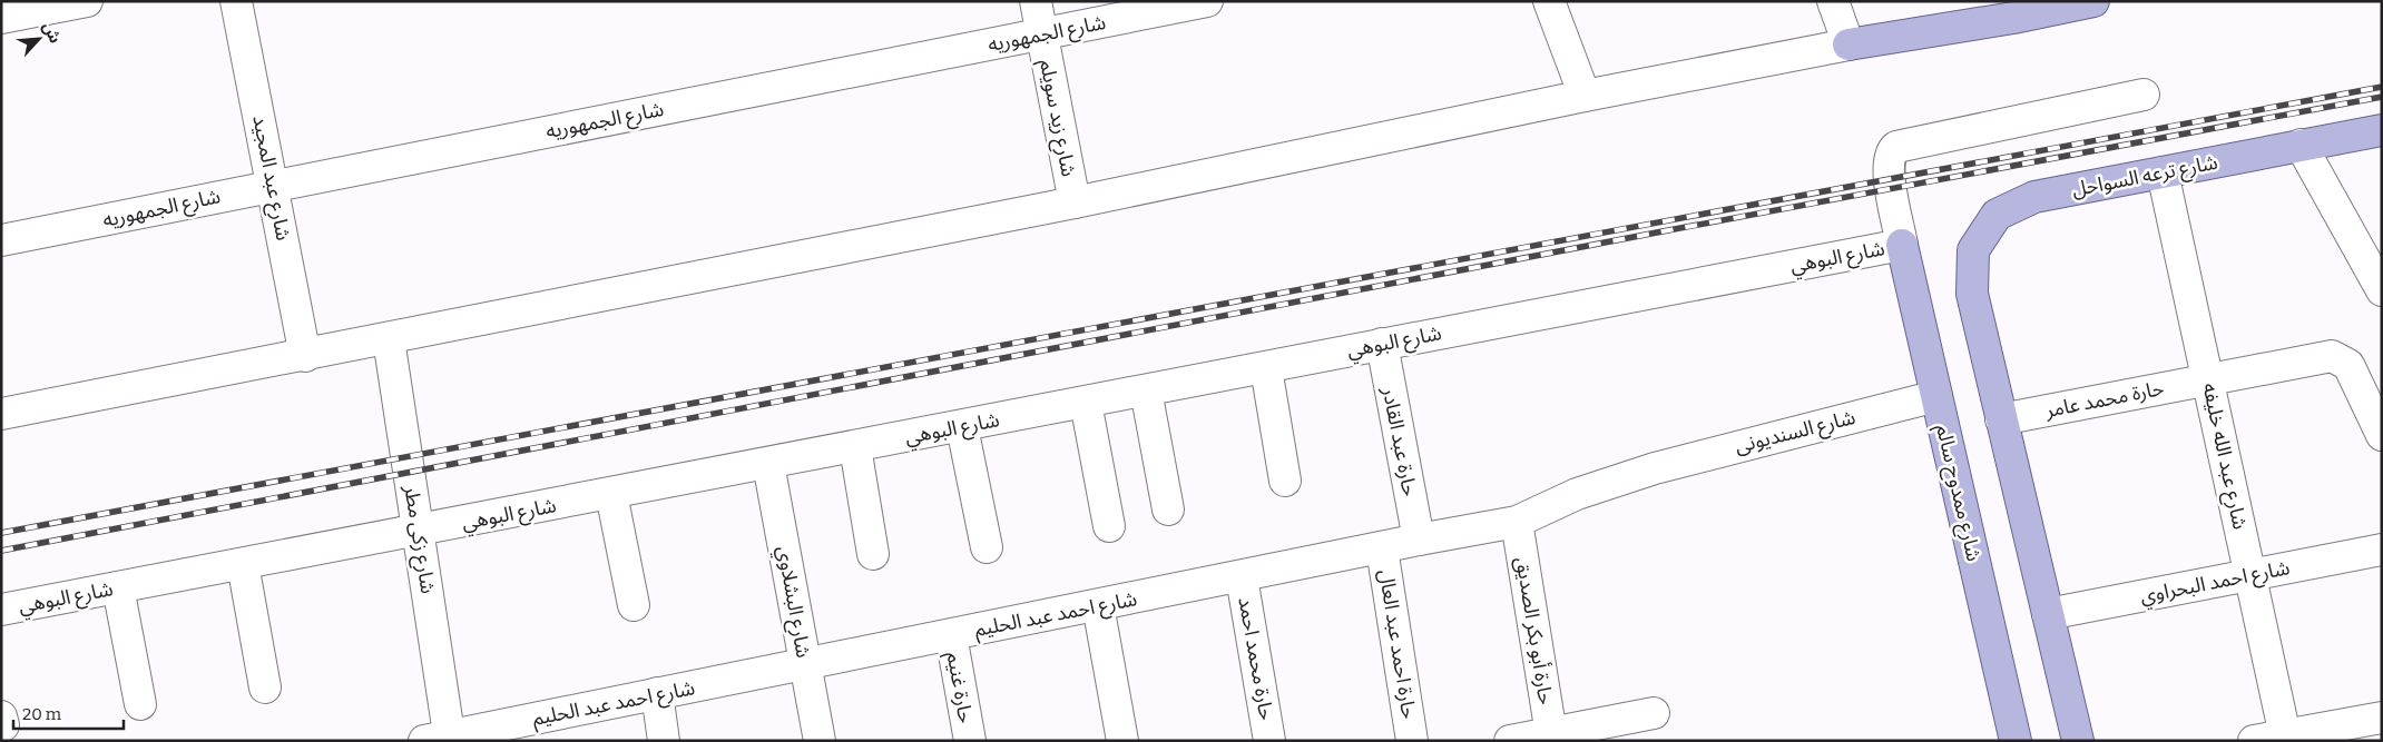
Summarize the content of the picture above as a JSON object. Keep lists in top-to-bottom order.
{
  "streets": {
    "main road": ["شارع ترعه السواحل", "شارع ممدوح سالم"],
    "street": [
      "شارع الجمهوريه",
      "شارع زيد سويلم",
      "شارع عبد المجيد",
      "شارع البوهي",
      "حارة محمد عامر",
      "شارع السنديونى",
      "حارة عبد القادر",
      "شارع عبد الله خليفه",
      "شارع زكى مطر",
      "شارع احمد البحراوي",
      "شارع البشلاوي",
      "شارع احمد عبد الحليم",
      "حارة أبو بكر الصديق",
      "حارة احمد عبد العال",
      "حارة محمد احمد",
      "حارة غنيم"
    ]
  },
  "crossings": [
    ["شارع الجمهوريه", "شارع زيد سويلم"],
    ["شارع الجمهوريه", "شارع عبد المجيد"],
    ["شارع ترعه السواحل", "حارة محمد عامر"],
    ["شارع ترعه السواحل", "شارع عبد الله خليفه"],
    ["شارع البوهي", "حارة عبد القادر"],
    ["شارع البوهي", "شارع ممدوح سالم"],
    ["شارع البوهي", "شارع زكى مطر"],
    ["شارع البوهي", "شارع البشلاوي"],
    ["حارة محمد عامر", "شارع عبد الله خليفه"],
    ["شارع السنديونى", "شارع ممدوح سالم"],
    ["شارع السنديونى", "شارع احمد عبد الحليم"],
    ["حارة عبد القادر", "شارع احمد عبد الحليم"],
    ["شارع عبد الله خليفه", "شارع احمد البحراوي"],
    ["شارع زكى مطر", "شارع احمد عبد الحليم"],
    ["شارع البشلاوي", "شارع احمد عبد الحليم"],
    ["شارع احمد عبد الحليم", "حارة أبو بكر الصديق"],
    ["شارع احمد عبد الحليم", "حارة احمد عبد العال"],
    ["شارع احمد عبد الحليم", "حارة محمد احمد"],
    ["شارع احمد عبد الحليم", "حارة غنيم"]
  ],
  "scale_bar": "20 m",
  "north": "top right"
}
